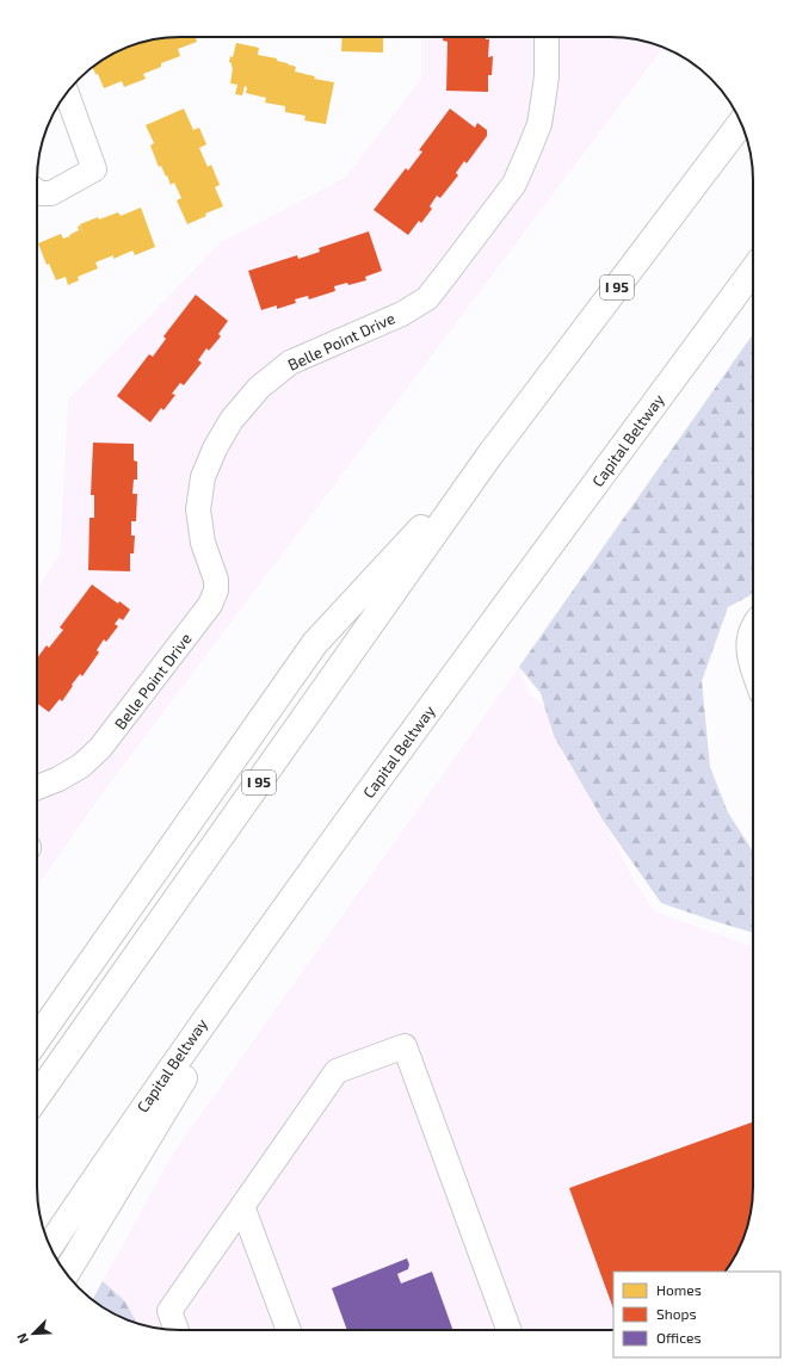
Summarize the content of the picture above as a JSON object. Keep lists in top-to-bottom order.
{
  "streets": {
    "highway": ["I 95", "Capital Beltway"],
    "street": ["Belle Point Drive"]
  },
  "legend": ["Homes", "Shops", "Offices"],
  "north": "bottom left"
}
